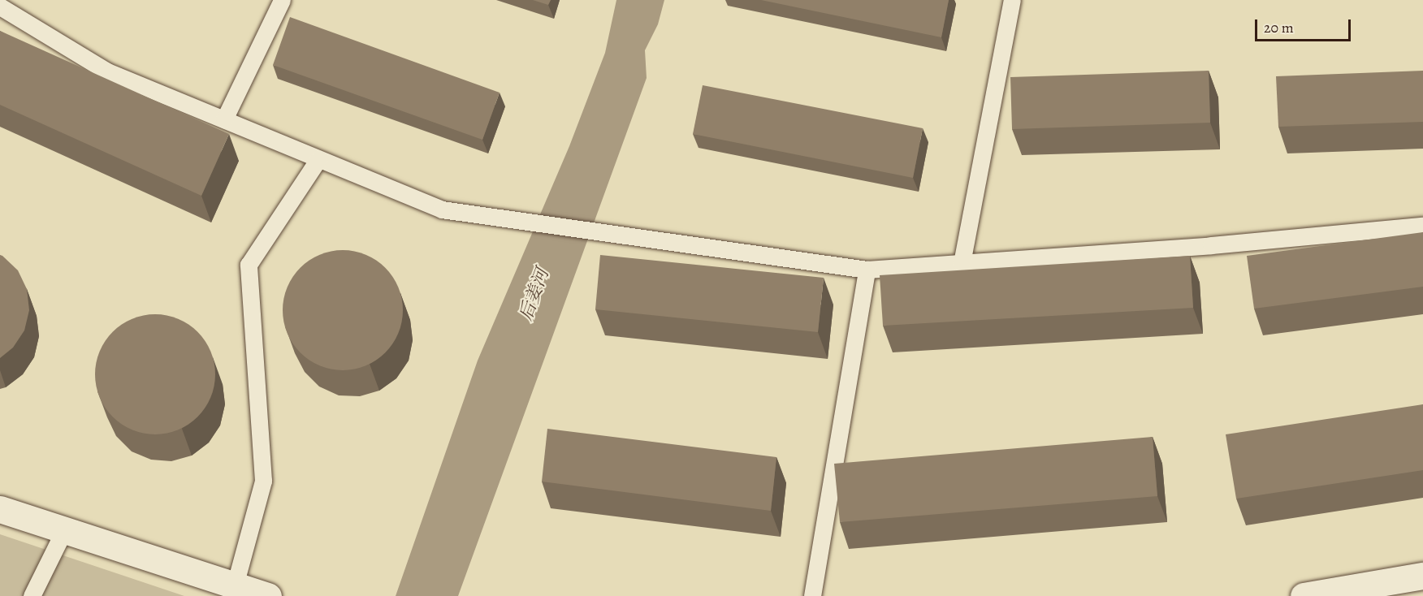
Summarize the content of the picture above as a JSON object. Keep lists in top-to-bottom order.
{
  "water": ["后姜河"],
  "scale_bar": "20 m"
}
